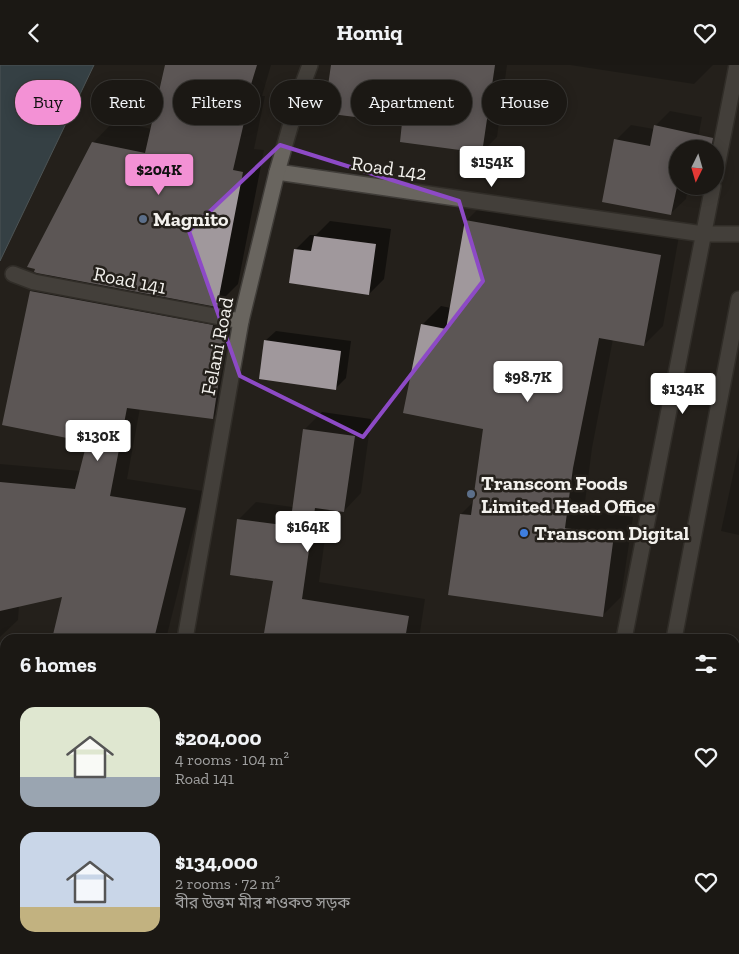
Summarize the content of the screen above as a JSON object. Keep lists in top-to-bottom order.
{
  "streets": {
    "street": ["Road 142", "Road 141", "Felani Road"]
  },
  "crossings": [
    ["Road 142", "Felani Road"],
    ["Road 141", "Felani Road"]
  ],
  "places": ["Magnito", "Transcom Foods Limited Head Office", "Transcom Digital"],
  "north": "bottom",
  "page": {
    "header": "Homiq",
    "chip": [
      "Buy",
      "Rent",
      "Filters",
      "New",
      "Apartment",
      "House"
    ],
    "price": [
      "$154K",
      "$204K",
      "$98.7K",
      "$134K",
      "$130K",
      "$164K"
    ],
    "heading": "6 homes",
    "list": [
      {
        "name": "$204,000",
        "note": "4 rooms · 104 m² · Road 141"
      },
      {
        "name": "$134,000",
        "note": "2 rooms · 72 m² · বীর উত্তম মীর শওকত সড়ক"
      }
    ]
  }
}
